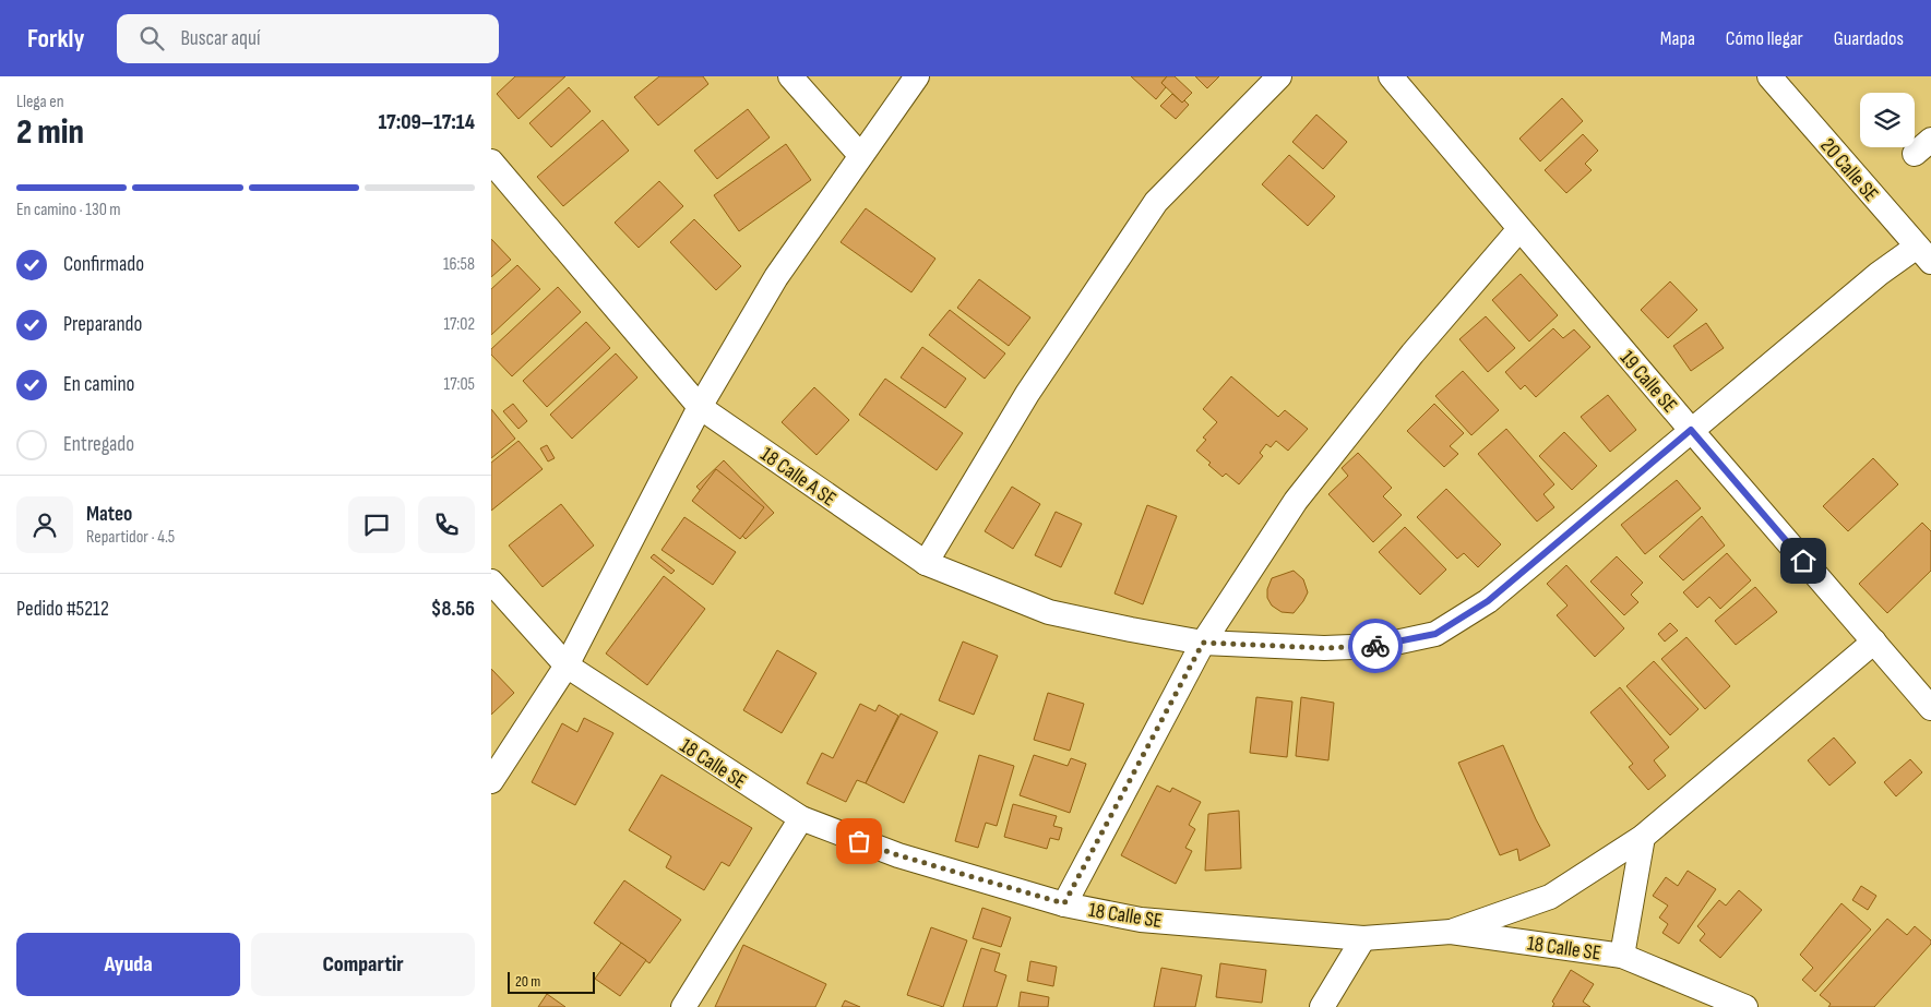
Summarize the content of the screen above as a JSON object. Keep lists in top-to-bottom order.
{
  "streets": {
    "street": [
      "20 Calle SE",
      "19 Calle SE",
      "18 Calle A SE",
      "18 Calle SE"
    ]
  },
  "crossings": [
    ["20 Calle SE", "18 Calle A SE"],
    ["19 Calle SE", "18 Calle A SE"]
  ],
  "scale_bar": "20 m",
  "page": {
    "header": "Forkly",
    "search": "Buscar aquí",
    "nav": ["Mapa", "Cómo llegar", "Guardados"],
    "heading": ["2 min", "Llega en", "17:09–17:14"],
    "panel": [
      "Mateo",
      "Repartidor · 4.5",
      "Pedido #5212",
      "$8.56"
    ],
    "bar": "En camino · 130 m",
    "list": [
      ["Confirmado", "16:58"],
      ["Preparando", "17:02"],
      ["En camino", "17:05"],
      "Entregado"
    ],
    "buttons": ["Ayuda", "Compartir"],
    "scale": "20 m"
  }
}
